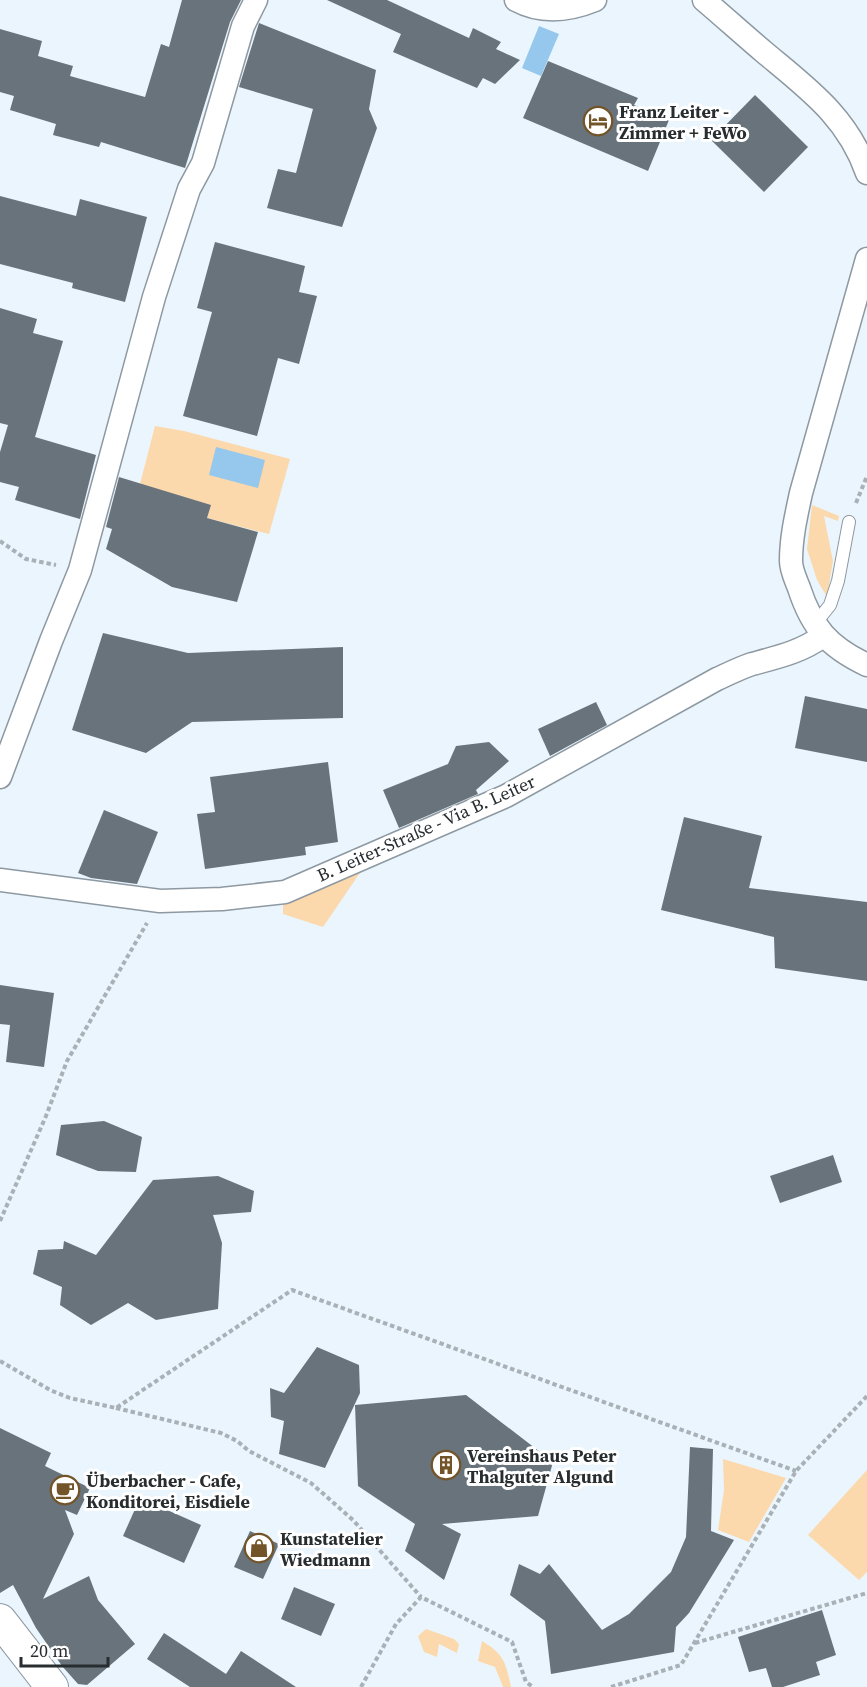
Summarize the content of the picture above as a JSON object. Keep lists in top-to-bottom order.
{
  "streets": {
    "street": ["B. Leiter-Straße - Via B. Leiter"]
  },
  "places": {
    "hotel": ["Franz Leiter - Zimmer + FeWo"],
    "building": ["Vereinshaus Peter Thalguter Algund"],
    "cafe": ["Überbacher - Cafe, Konditorei, Eisdiele"],
    "shop": ["Kunstatelier Wiedmann"]
  },
  "scale_bar": "20 m"
}
